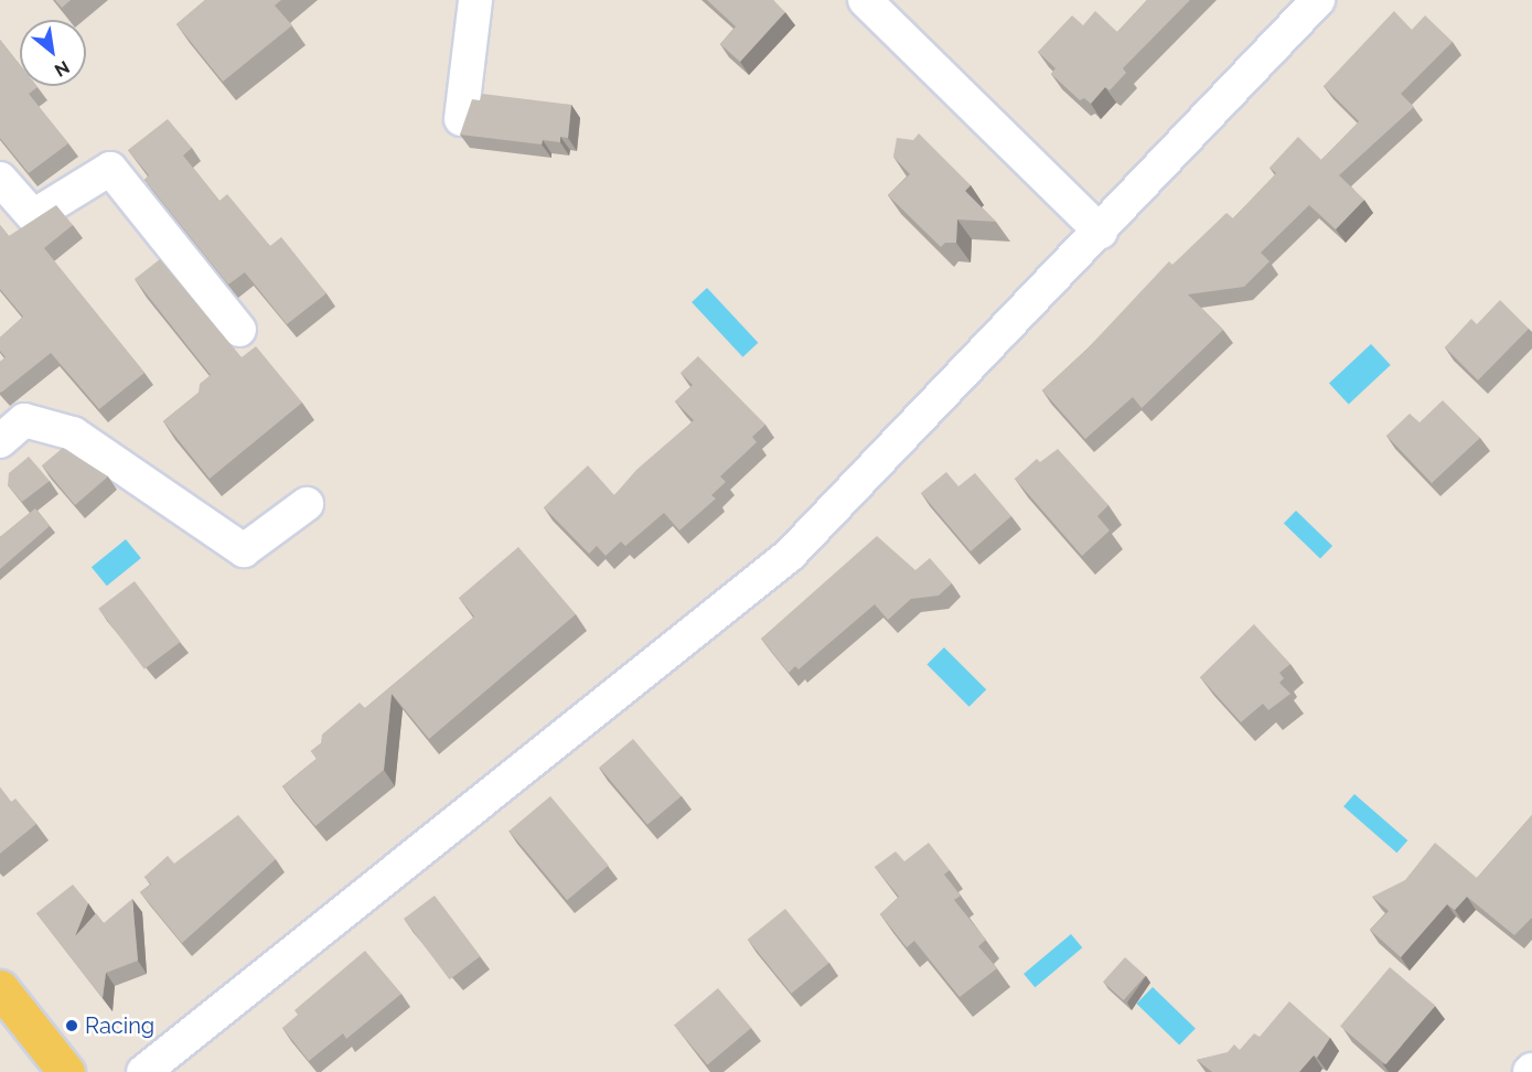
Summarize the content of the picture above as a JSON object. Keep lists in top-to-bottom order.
{
  "places": ["Racing"],
  "north": "bottom right"
}
